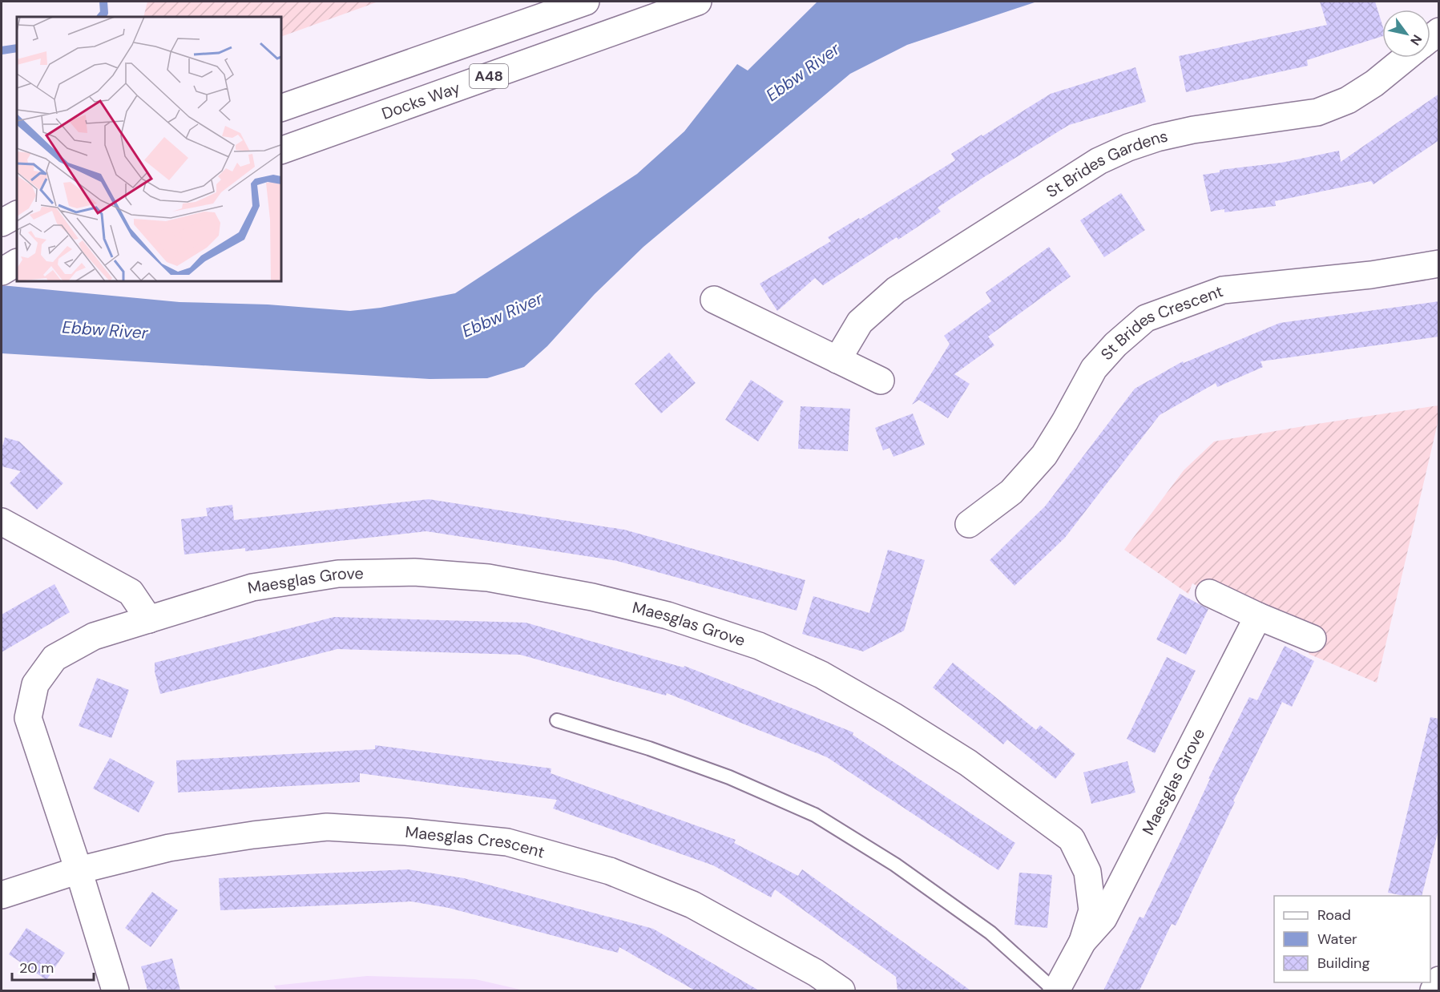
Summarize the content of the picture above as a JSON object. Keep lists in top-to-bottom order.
{
  "streets": {
    "street": [
      "A48",
      "Docks Way",
      "St Brides Gardens",
      "St Brides Crescent",
      "Maesglas Grove",
      "Maesglas Crescent"
    ]
  },
  "crossings": [
    ["Maesglas Grove", "Maesglas Crescent"]
  ],
  "water": ["Ebbw River"],
  "legend": ["Road", "Water", "Building"],
  "scale_bar": "20 m",
  "north": "bottom right"
}
